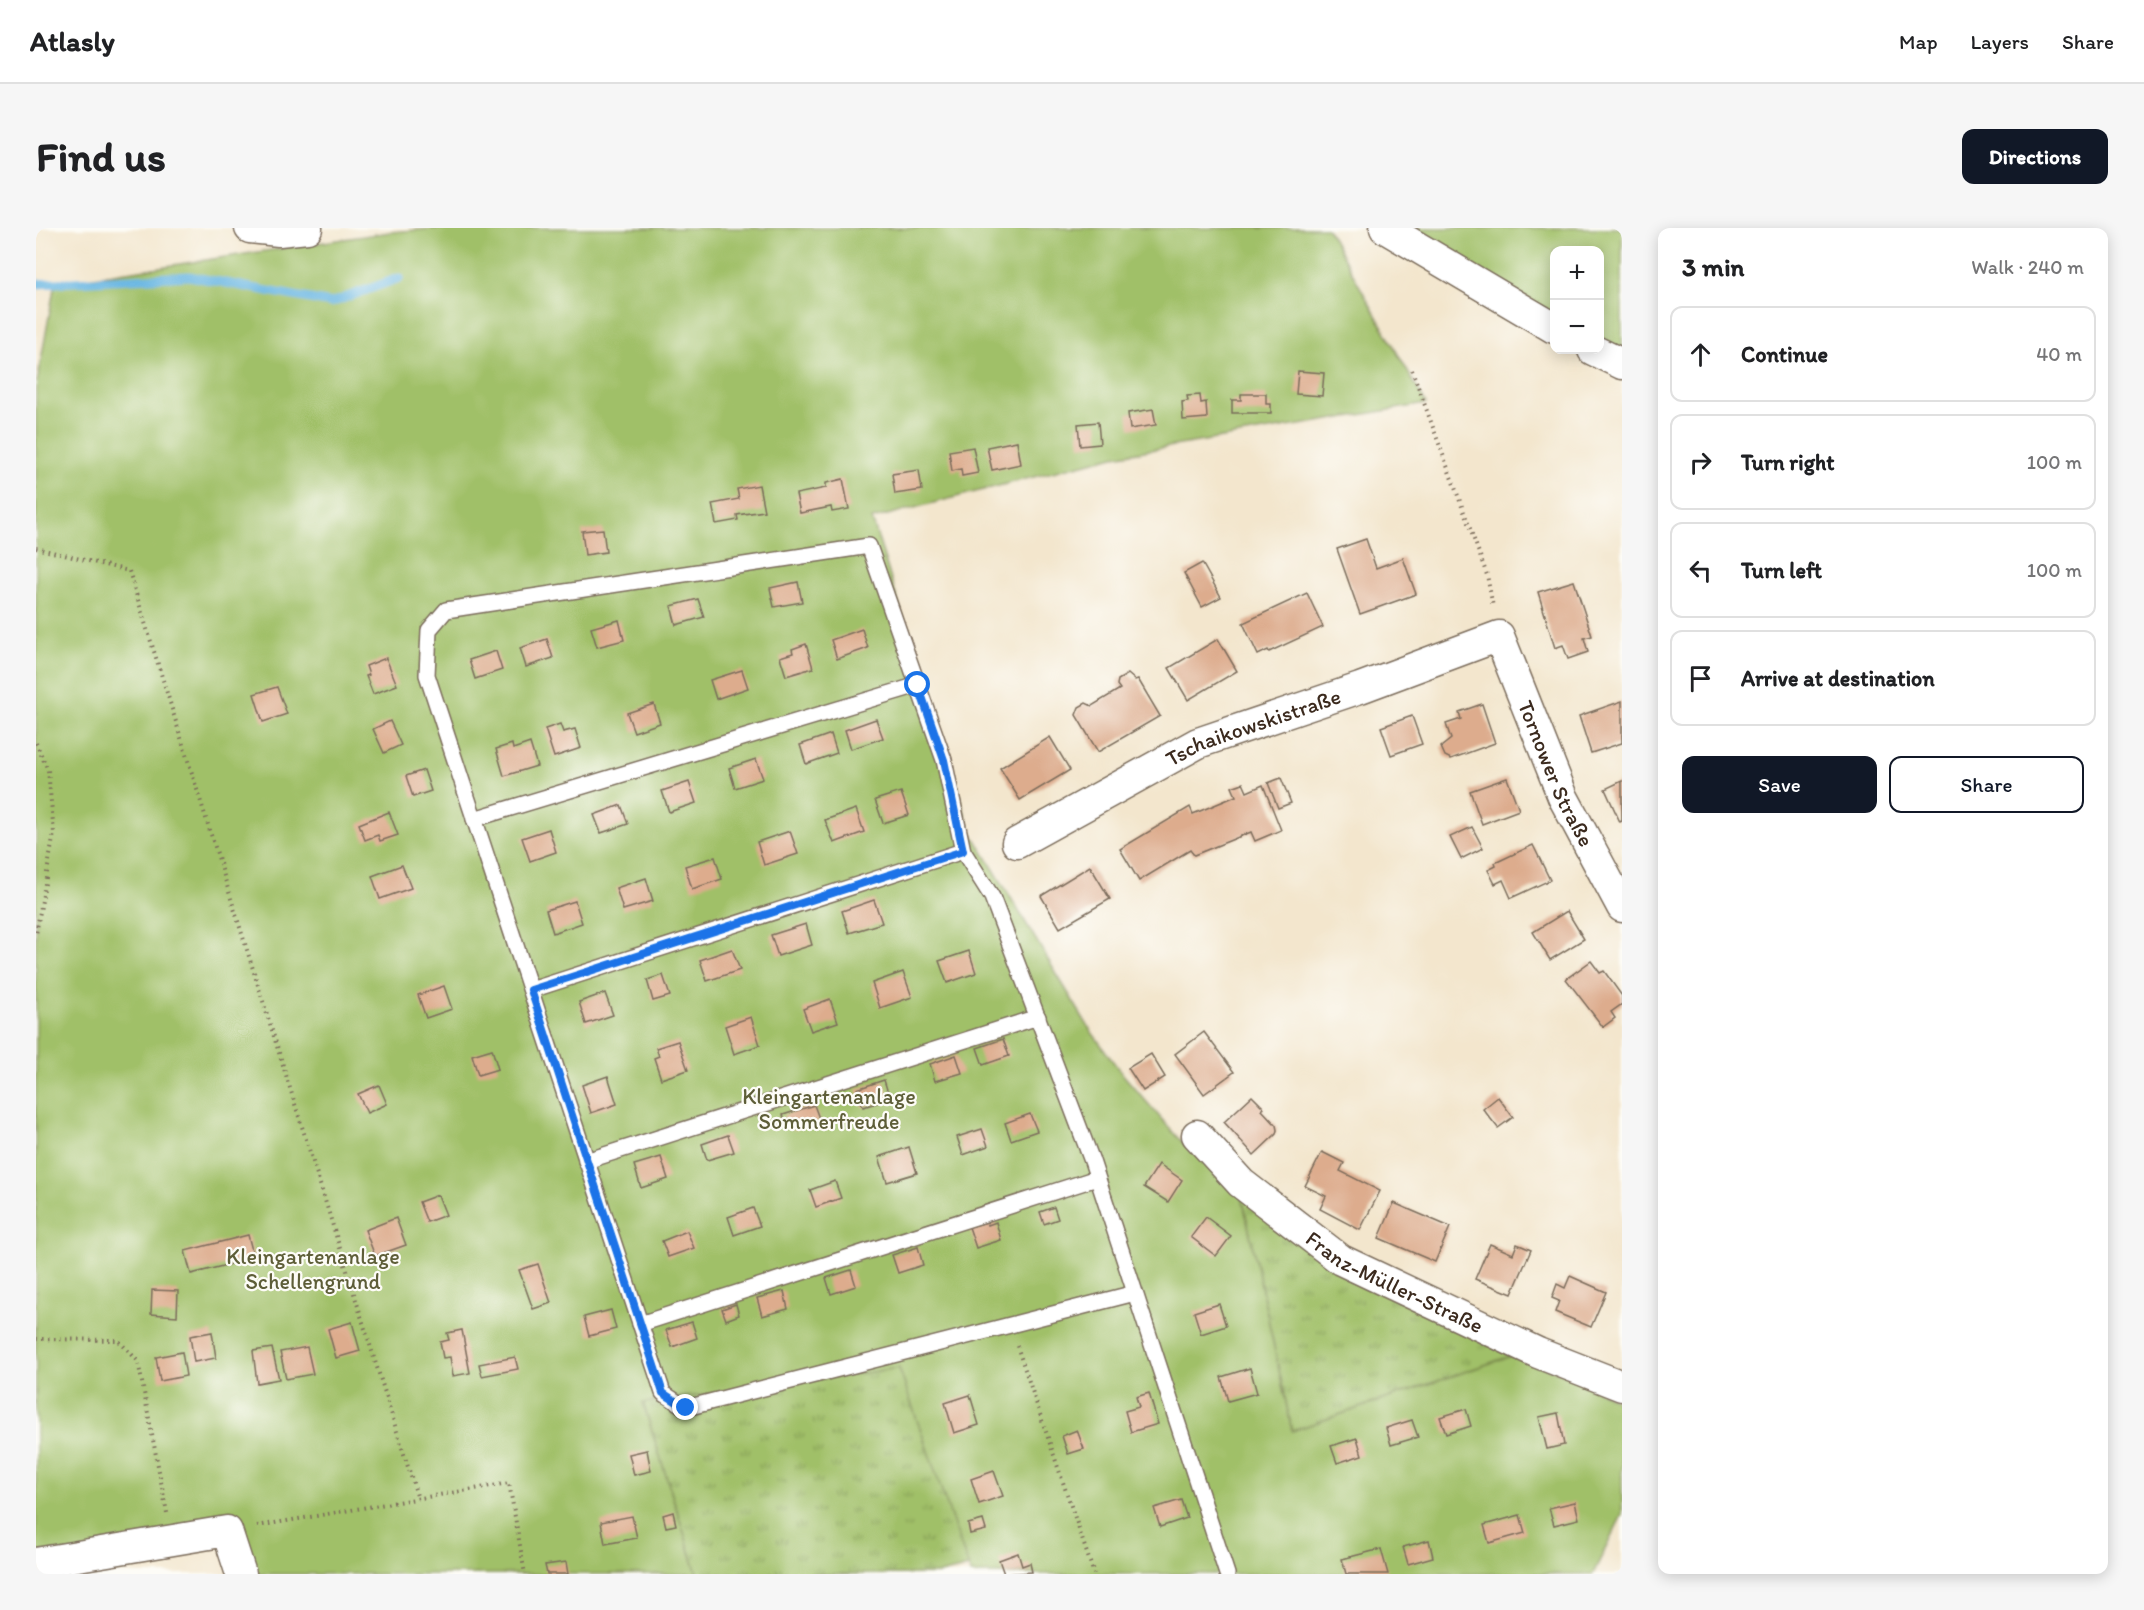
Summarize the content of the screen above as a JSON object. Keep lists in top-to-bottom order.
{
  "streets": {
    "street": ["Tschaikowskistraße", "Tornower Straße", "Franz-Müller-Straße"]
  },
  "crossings": [
    ["Tschaikowskistraße", "Tornower Straße"]
  ],
  "parks": ["Kleingartenanlage Sommerfreude", "Kleingartenanlage Schellengrund"],
  "page": {
    "header": "Atlasly",
    "nav": ["Map", "Layers", "Share"],
    "buttons": [
      "Directions",
      ["Save", "Share"]
    ],
    "title": "Find us",
    "heading": ["3 min", "Walk · 240 m"],
    "map_buttons": ["+", "−"],
    "list": [
      ["Continue", "40 m"],
      ["Turn right", "100 m"],
      ["Turn left", "100 m"],
      "Arrive at destination"
    ]
  }
}
